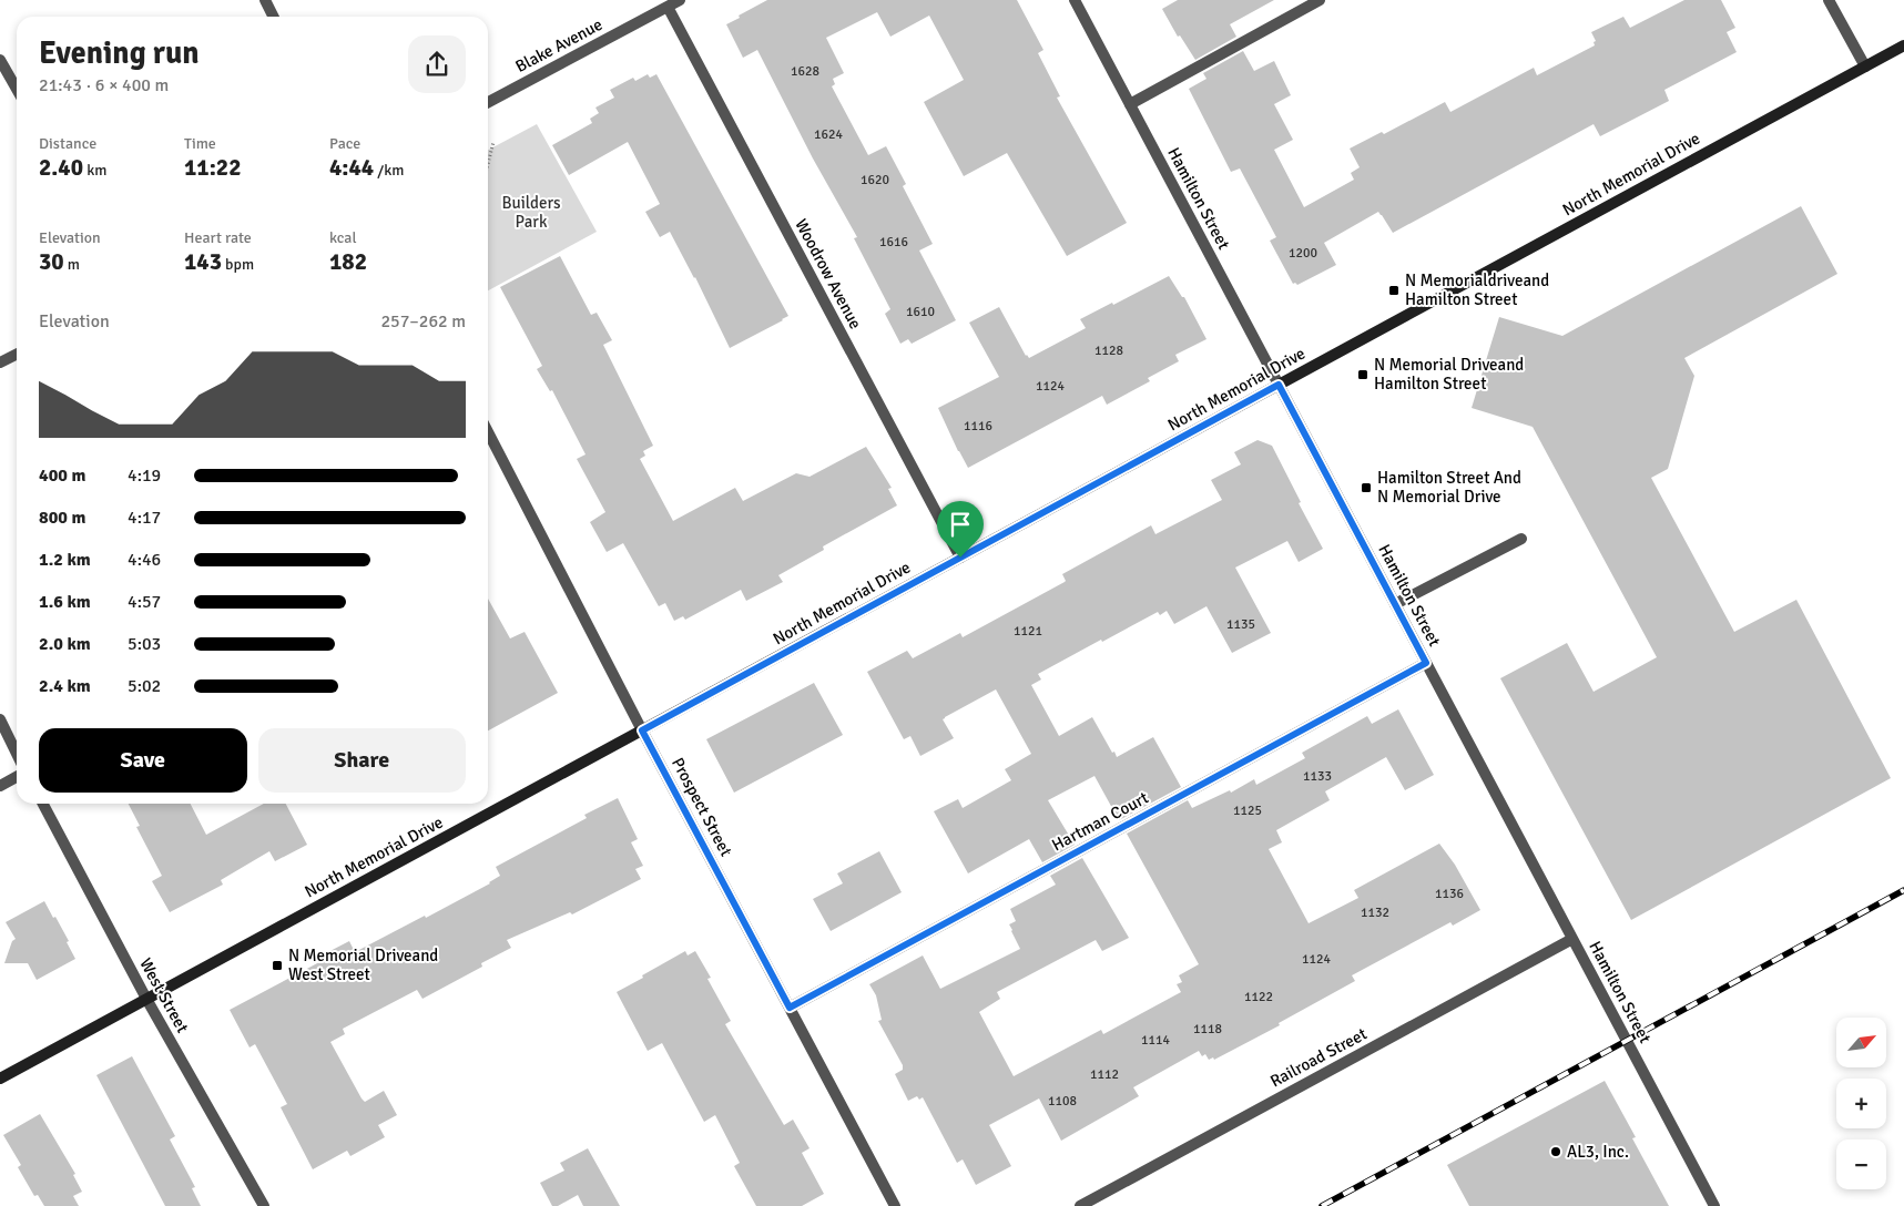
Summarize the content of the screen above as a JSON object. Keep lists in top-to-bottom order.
{
  "streets": {
    "main road": ["North Memorial Drive"],
    "street": [
      "Blake Avenue",
      "Hamilton Street",
      "Woodrow Avenue",
      "Prospect Street",
      "Hartman Court",
      "West Street",
      "Railroad Street"
    ]
  },
  "crossings": [
    ["Blake Avenue", "Woodrow Avenue"],
    ["North Memorial Drive", "Hamilton Street"],
    ["North Memorial Drive", "Woodrow Avenue"],
    ["North Memorial Drive", "Prospect Street"],
    ["North Memorial Drive", "West Street"],
    ["Hamilton Street", "Hartman Court"],
    ["Hamilton Street", "Railroad Street"],
    ["Prospect Street", "Hartman Court"]
  ],
  "parks": ["Builders Park"],
  "places": {
    "transit": [
      "N Memorialdriveand Hamilton Street",
      "N Memorial Driveand Hamilton Street",
      "Hamilton Street And N Memorial Drive",
      "N Memorial Driveand West Street"
    ],
    "other": ["AL3, Inc."]
  },
  "house_numbers": [
    "1628",
    "1624",
    "1620",
    "1616",
    "1200",
    "1610",
    "1128",
    "1124",
    "1116",
    "1135",
    "1121",
    "1133",
    "1125",
    "1136",
    "1132",
    "1124",
    "1122",
    "1118",
    "1114",
    "1112",
    "1108"
  ],
  "north": "top right",
  "page": {
    "heading": ["Evening run", "21:43 · 6 × 400 m"],
    "stats": [
      ["Distance", "2.40 km"],
      ["Time", "11:22"],
      ["Pace", "4:44 /km"],
      ["Elevation", "30 m"],
      ["Heart rate", "143 bpm"],
      ["kcal", "182"]
    ],
    "chart": ["Elevation", "257–262 m"],
    "list": [
      {
        "name": "400 m",
        "note": "4:19"
      },
      {
        "name": "800 m",
        "note": "4:17"
      },
      {
        "name": "1.2 km",
        "note": "4:46"
      },
      {
        "name": "1.6 km",
        "note": "4:57"
      },
      {
        "name": "2.0 km",
        "note": "5:03"
      },
      {
        "name": "2.4 km",
        "note": "5:02"
      }
    ],
    "buttons": ["Save", "Share"],
    "map_buttons": ["+", "−"]
  }
}
